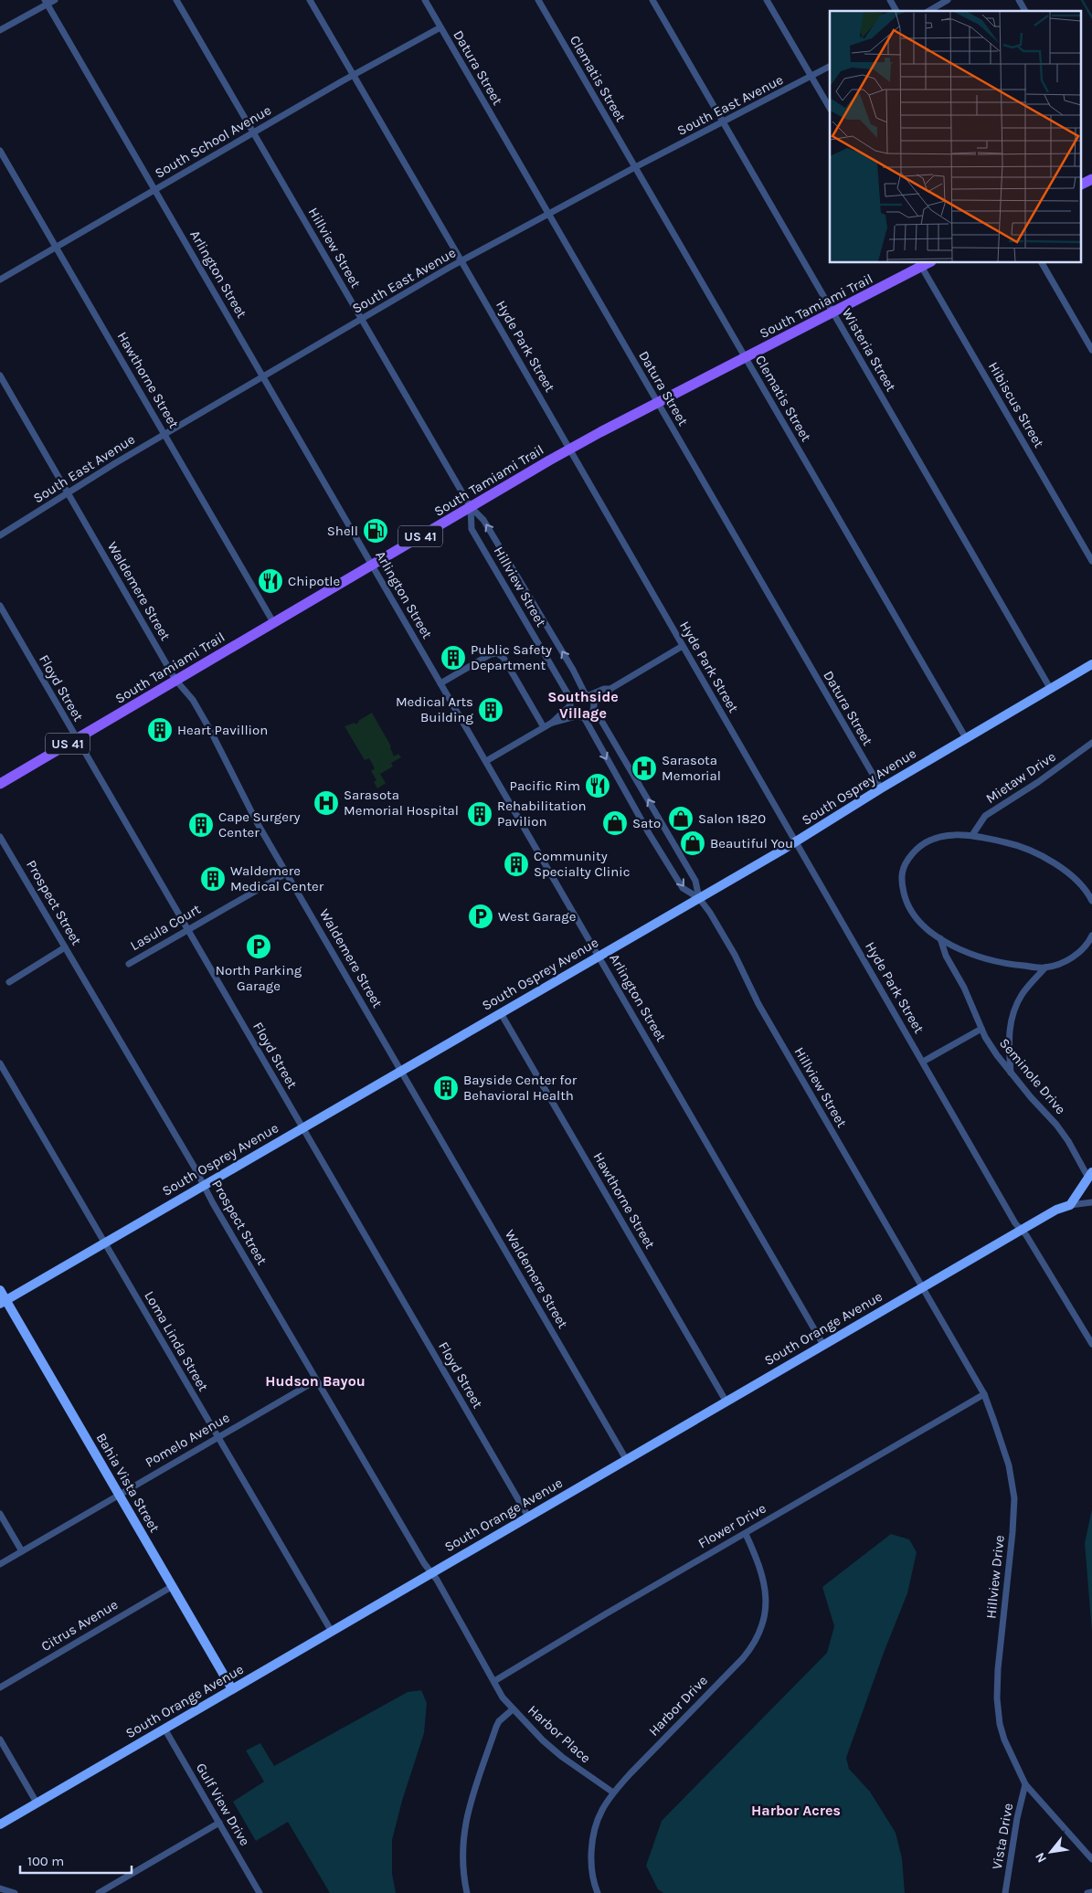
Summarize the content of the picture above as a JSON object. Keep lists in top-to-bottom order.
{
  "streets": {
    "main road": ["South Tamiami Trail", "US 41"],
    "street": [
      "Datura Street",
      "Clematis Street",
      "South East Avenue",
      "South School Avenue",
      "Hillview Street",
      "Arlington Street",
      "Hyde Park Street",
      "Wisteria Street",
      "Hawthorne Street",
      "Hibiscus Street",
      "Waldemere Street",
      "Floyd Street",
      "Mietaw Drive",
      "South Osprey Avenue",
      "Prospect Street",
      "Lasula Court",
      "Seminole Drive",
      "South Orange Avenue",
      "Loma Linda Street",
      "Pomelo Avenue",
      "Bahia Vista Street",
      "Flower Drive",
      "Hillview Drive",
      "Citrus Avenue",
      "Harbor Drive",
      "Harbor Place",
      "Gulf View Drive",
      "Vista Drive"
    ]
  },
  "crossings": [
    ["Datura Street", "South East Avenue"],
    ["Datura Street", "South School Avenue"],
    ["Datura Street", "South Tamiami Trail"],
    ["Datura Street", "South Osprey Avenue"],
    ["Clematis Street", "South East Avenue"],
    ["Clematis Street", "South Tamiami Trail"],
    ["Clematis Street", "South Osprey Avenue"],
    ["South East Avenue", "Hillview Street"],
    ["South East Avenue", "Arlington Street"],
    ["South East Avenue", "Hyde Park Street"],
    ["South East Avenue", "Wisteria Street"],
    ["South East Avenue", "Hawthorne Street"],
    ["South East Avenue", "Waldemere Street"],
    ["South School Avenue", "Hillview Street"],
    ["South School Avenue", "Arlington Street"],
    ["South School Avenue", "Hyde Park Street"],
    ["South School Avenue", "Hawthorne Street"],
    ["Hillview Street", "South Tamiami Trail"],
    ["Hillview Street", "South Osprey Avenue"],
    ["Hillview Street", "South Orange Avenue"],
    ["Hillview Street", "Hillview Drive"],
    ["Arlington Street", "South Tamiami Trail"],
    ["Arlington Street", "South Osprey Avenue"],
    ["Arlington Street", "South Orange Avenue"],
    ["South Tamiami Trail", "Hyde Park Street"],
    ["South Tamiami Trail", "Wisteria Street"],
    ["South Tamiami Trail", "Hawthorne Street"],
    ["South Tamiami Trail", "Hibiscus Street"],
    ["South Tamiami Trail", "Waldemere Street"],
    ["South Tamiami Trail", "Floyd Street"],
    ["Hyde Park Street", "South Osprey Avenue"],
    ["Hyde Park Street", "South Orange Avenue"],
    ["Wisteria Street", "South Osprey Avenue"],
    ["Hawthorne Street", "South Osprey Avenue"],
    ["Hawthorne Street", "South Orange Avenue"],
    ["Waldemere Street", "South Osprey Avenue"],
    ["Waldemere Street", "Lasula Court"],
    ["Waldemere Street", "South Orange Avenue"],
    ["Floyd Street", "South Osprey Avenue"],
    ["Floyd Street", "Lasula Court"],
    ["Floyd Street", "South Orange Avenue"],
    ["South Osprey Avenue", "Prospect Street"],
    ["South Osprey Avenue", "Loma Linda Street"],
    ["South Osprey Avenue", "Bahia Vista Street"],
    ["Prospect Street", "South Orange Avenue"],
    ["Prospect Street", "Pomelo Avenue"],
    ["South Orange Avenue", "Loma Linda Street"],
    ["South Orange Avenue", "Bahia Vista Street"],
    ["South Orange Avenue", "Hillview Drive"],
    ["South Orange Avenue", "Gulf View Drive"],
    ["Loma Linda Street", "Pomelo Avenue"],
    ["Pomelo Avenue", "Bahia Vista Street"],
    ["Bahia Vista Street", "Citrus Avenue"],
    ["Flower Drive", "Hillview Drive"],
    ["Flower Drive", "Harbor Drive"],
    ["Hillview Drive", "Vista Drive"],
    ["Harbor Drive", "Harbor Place"]
  ],
  "districts": ["Southside Village", "Hudson Bayou", "Harbor Acres"],
  "places": {
    "fuel station": ["Shell"],
    "restaurant": ["Chipotle", "Pacific Rim"],
    "building": [
      "Public Safety Department",
      "Medical Arts Building",
      "Heart Pavillion",
      "Rehabilitation Pavilion",
      "Cape Surgery Center",
      "Community Specialty Clinic",
      "Waldemere Medical Center",
      "Bayside Center for Behavioral Health"
    ],
    "hospital": ["Sarasota Memorial", "Sarasota Memorial Hospital"],
    "shop": ["Salon 1820", "Sato", "Beautiful You"],
    "parking": ["West Garage", "North Parking Garage"]
  },
  "scale_bar": "100 m",
  "north": "bottom left"
}
